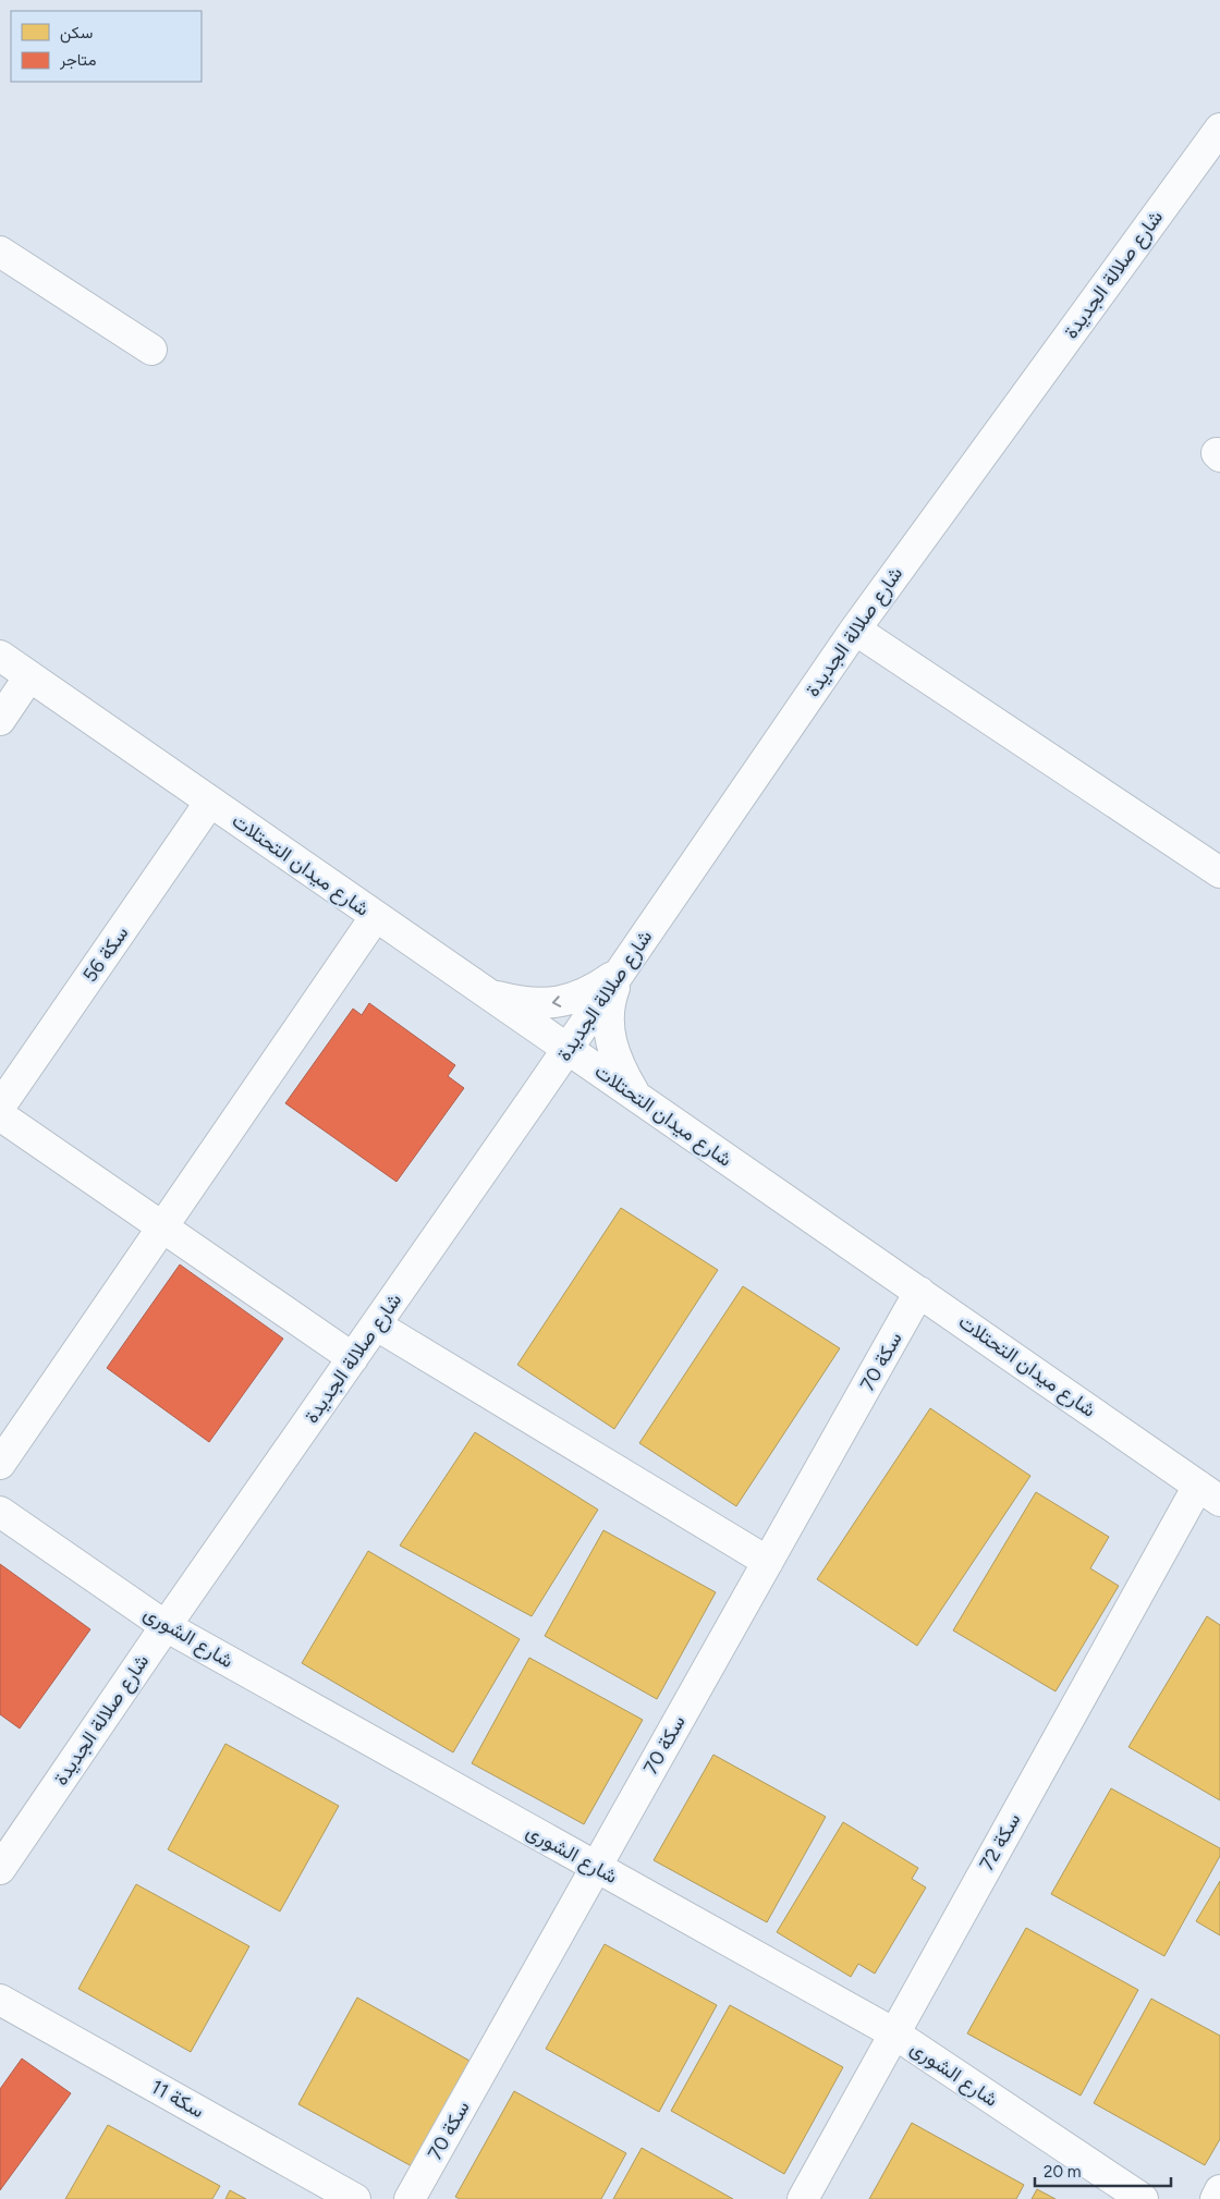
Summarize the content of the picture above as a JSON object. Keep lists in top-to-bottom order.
{
  "streets": {
    "street": [
      "شارع صلالة الجديدة",
      "شارع ميدان التحتلات",
      "سكة 56",
      "سكة 70",
      "شارع الشورى",
      "سكة 72",
      "سكة 11"
    ]
  },
  "crossings": [
    ["شارع صلالة الجديدة", "شارع ميدان التحتلات"],
    ["شارع صلالة الجديدة", "شارع الشورى"],
    ["شارع ميدان التحتلات", "سكة 56"],
    ["شارع ميدان التحتلات", "سكة 70"],
    ["شارع ميدان التحتلات", "سكة 72"],
    ["سكة 70", "شارع الشورى"],
    ["شارع الشورى", "سكة 72"]
  ],
  "legend": ["سكن", "متاجر"],
  "scale_bar": "20 m"
}
